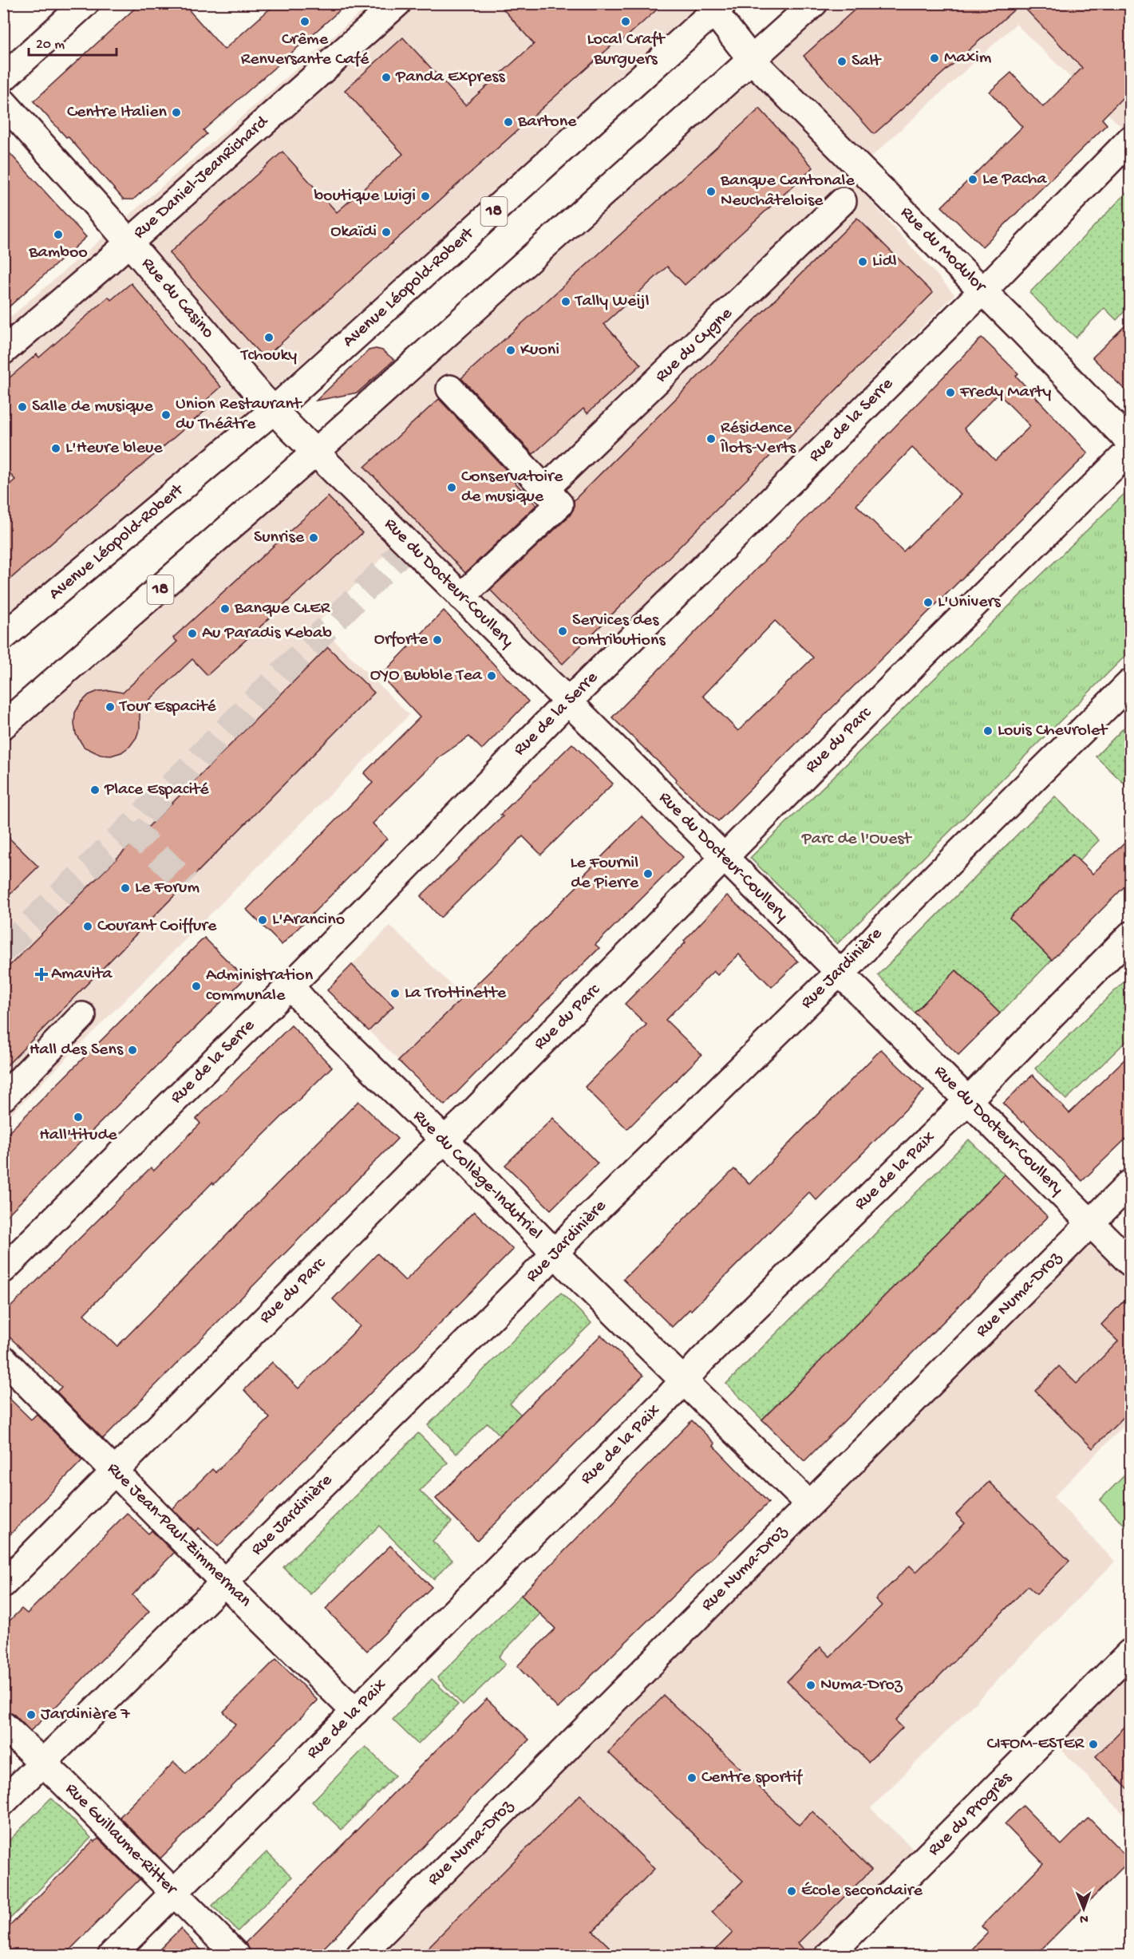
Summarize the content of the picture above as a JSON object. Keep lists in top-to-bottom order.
{
  "streets": {
    "street": [
      "Rue Daniel-JeanRichard",
      "18",
      "Rue du Modulor",
      "Avenue Léopold-Robert",
      "Rue du Casino",
      "Rue du Cygne",
      "Rue de la Serre",
      "Rue du Docteur-Coullery",
      "Rue du Parc",
      "Rue Jardinière",
      "Rue de la Paix",
      "Rue du Collège-Indutriel",
      "Rue Numa-Droz",
      "Rue Jean-Paul-Zimmerman",
      "Rue du Progrès",
      "Rue Guillaume-Ritter"
    ]
  },
  "crossings": [
    ["Rue Daniel-JeanRichard", "Rue du Casino"],
    ["18", "Rue du Modulor"],
    ["18", "Avenue Léopold-Robert"],
    ["18", "Rue du Docteur-Coullery"],
    ["Rue du Modulor", "Avenue Léopold-Robert"],
    ["Rue du Modulor", "Rue de la Serre"],
    ["Avenue Léopold-Robert", "Rue du Casino"],
    ["Rue de la Serre", "Rue du Docteur-Coullery"],
    ["Rue de la Serre", "Rue du Collège-Indutriel"],
    ["Rue du Docteur-Coullery", "Rue du Parc"],
    ["Rue du Docteur-Coullery", "Rue Jardinière"],
    ["Rue du Docteur-Coullery", "Rue de la Paix"],
    ["Rue du Docteur-Coullery", "Rue Numa-Droz"],
    ["Rue du Parc", "Rue du Collège-Indutriel"],
    ["Rue du Parc", "Rue Jean-Paul-Zimmerman"],
    ["Rue Jardinière", "Rue du Collège-Indutriel"],
    ["Rue Jardinière", "Rue Jean-Paul-Zimmerman"],
    ["Rue Jardinière", "Rue Guillaume-Ritter"],
    ["Rue de la Paix", "Rue du Collège-Indutriel"],
    ["Rue de la Paix", "Rue Jean-Paul-Zimmerman"],
    ["Rue de la Paix", "Rue Guillaume-Ritter"],
    ["Rue du Collège-Indutriel", "Rue Numa-Droz"]
  ],
  "parks": ["Parc de l'Ouest"],
  "places": {
    "other": [
      "Crême Renversante Café",
      "Local Craft Burguers",
      "Maxim",
      "Salt",
      "Panda Express",
      "Centre Italien",
      "Bartone",
      "Le Pacha",
      "Banque Cantonale Neuchâteloise",
      "boutique Luigi",
      "Okaïdi",
      "Bamboo",
      "Lidl",
      "Tally Weijl",
      "Tchouky",
      "Kuoni",
      "Fredy Marty",
      "Salle de musique",
      "Union Restaurant du Théâtre",
      "Résidence Îlots-Verts",
      "L'Heure bleue",
      "Conservatoire de musique",
      "Sunrise",
      "L'Univers",
      "Banque CLER",
      "Services des contributions",
      "Au Paradis Kebab",
      "Orforte",
      "OYO Bubble Tea",
      "Tour Espacité",
      "Louis Chevrolet",
      "Place Espacité",
      "Le Fournil de Pierre",
      "Le Forum",
      "L'Arancino",
      "Courant Coiffure",
      "Administration communale",
      "La Trottinette",
      "Hall des Sens",
      "Hall'titude",
      "Numa-Droz",
      "Jardinière 7",
      "CIFOM-ESTER",
      "Centre sportif",
      "École secondaire"
    ],
    "health": ["Amavita"]
  },
  "scale_bar": "20 m",
  "north": "bottom"
}
